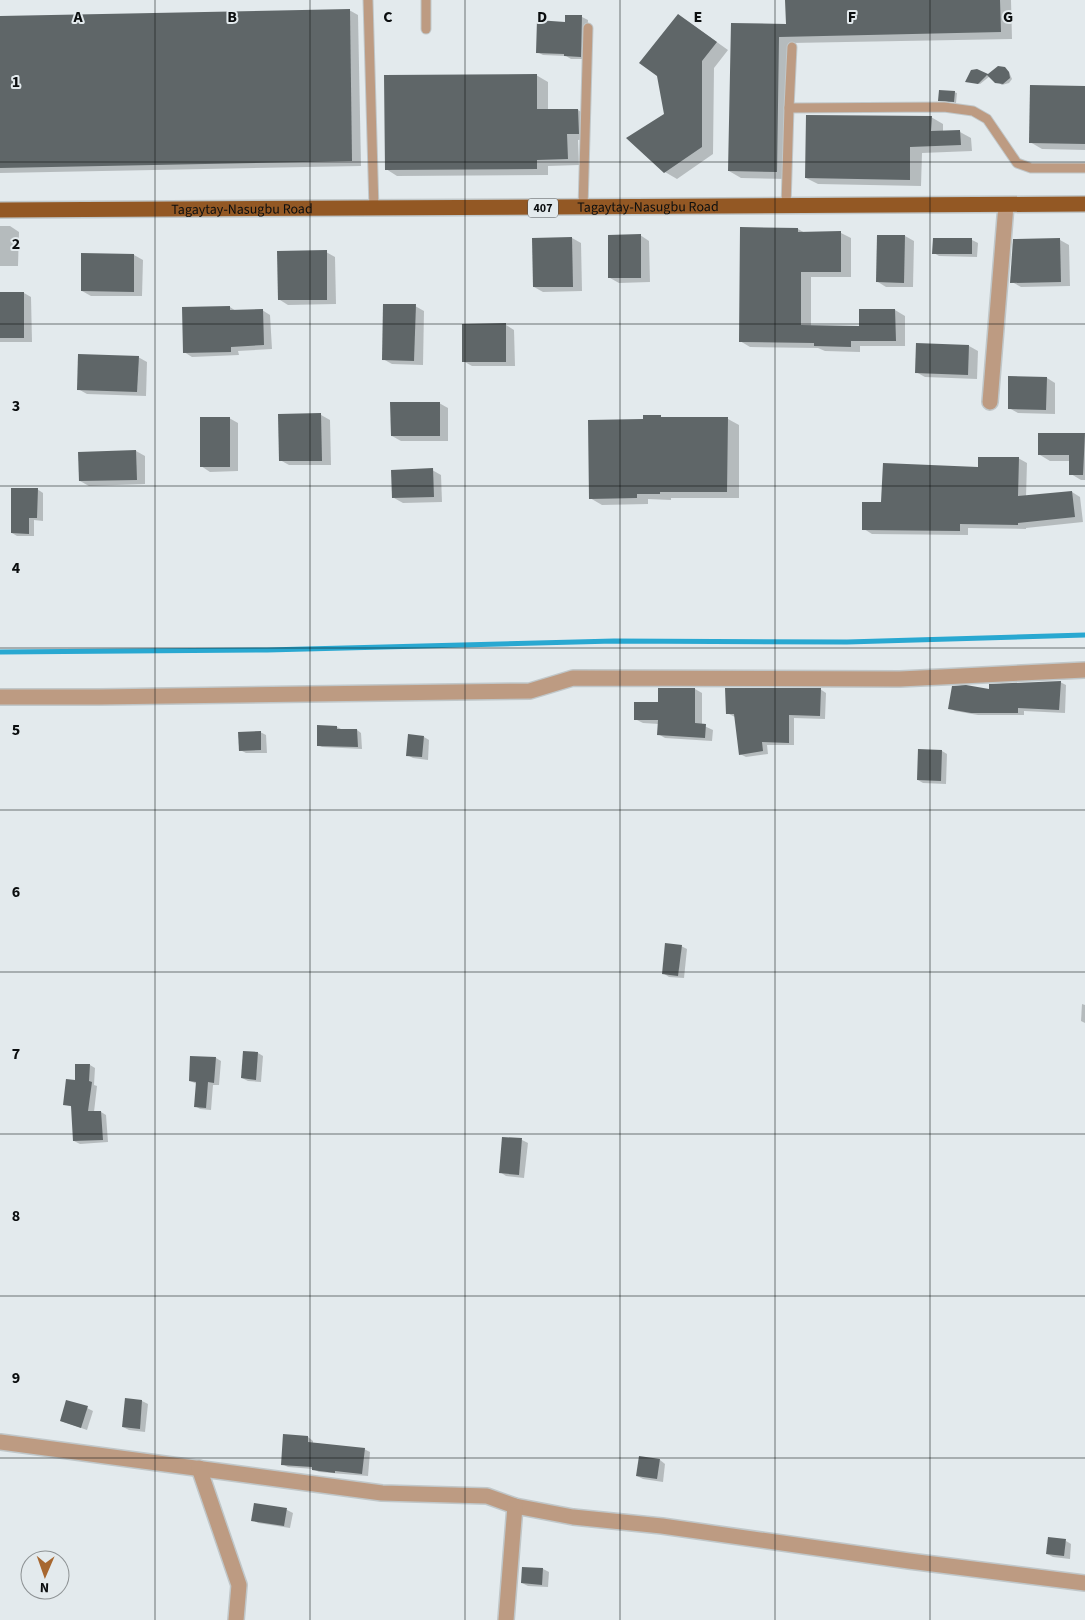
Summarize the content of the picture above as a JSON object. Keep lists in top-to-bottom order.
{
  "streets": {
    "main road": ["407", "Tagaytay-Nasugbu Road"]
  },
  "north": "bottom",
  "grid": {
    "columns": [
      "A",
      "B",
      "C",
      "D",
      "E",
      "F",
      "G"
    ],
    "rows": [
      "1",
      "2",
      "3",
      "4",
      "5",
      "6",
      "7",
      "8",
      "9"
    ]
  }
}
